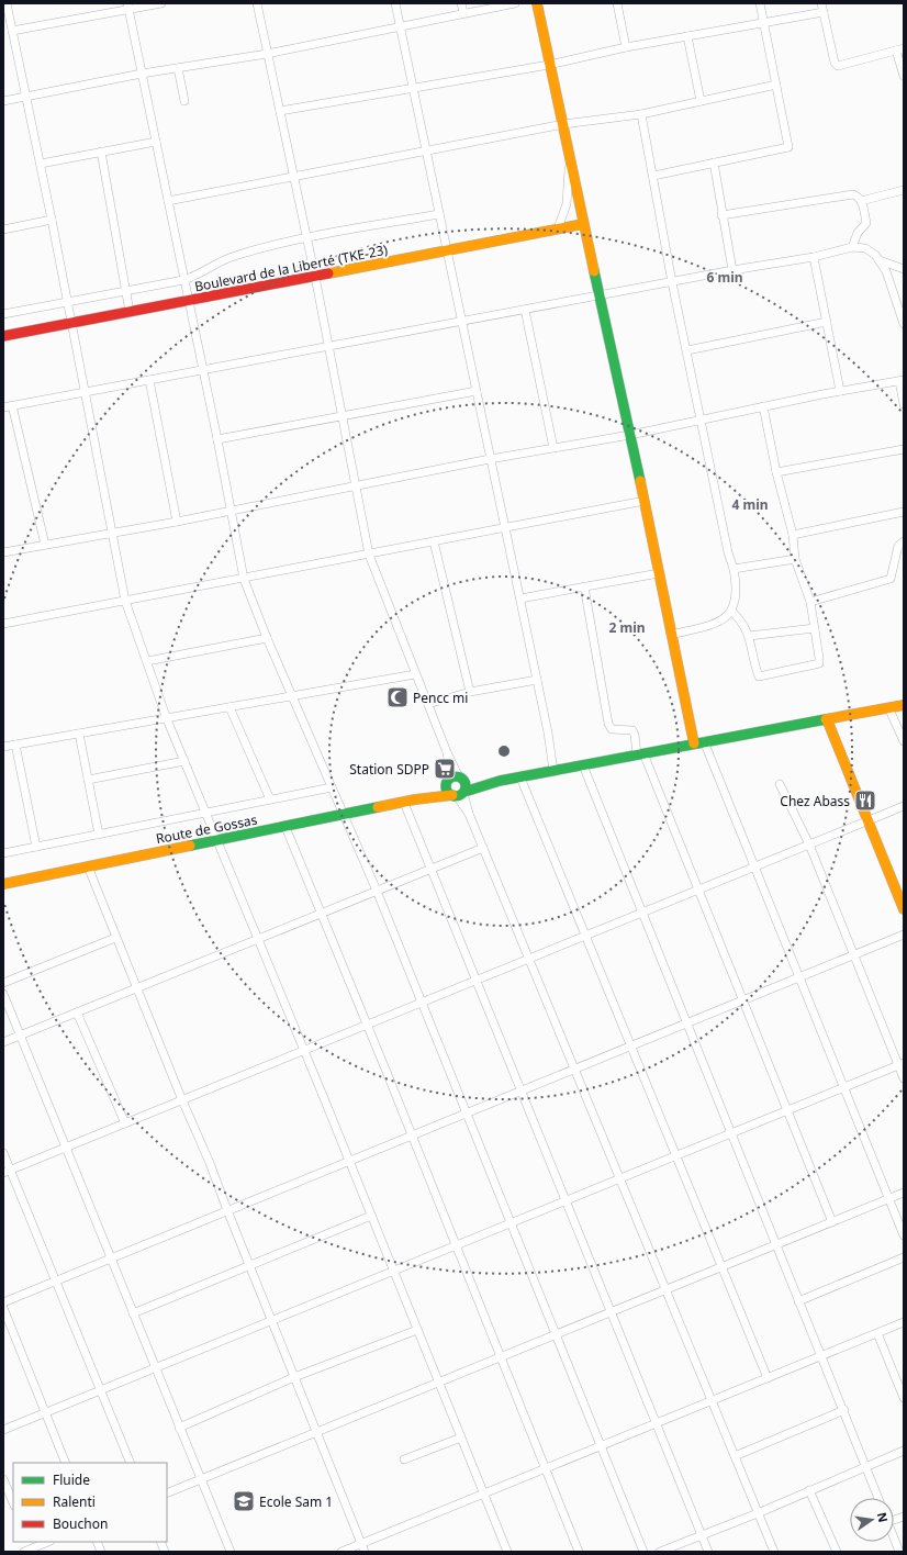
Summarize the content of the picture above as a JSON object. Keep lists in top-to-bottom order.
{
  "streets": {
    "street": ["Boulevard de la Liberté (TKE-23)", "Route de Gossas"]
  },
  "places": {
    "mosque": ["Pencc mi"],
    "supermarket": ["Station SDPP"],
    "restaurant": ["Chez Abass"],
    "school or university": ["Ecole Sam 1"]
  },
  "legend": ["Fluide", "Ralenti", "Bouchon"],
  "north": "right",
  "rings": ["6 min", "4 min", "2 min"]
}
